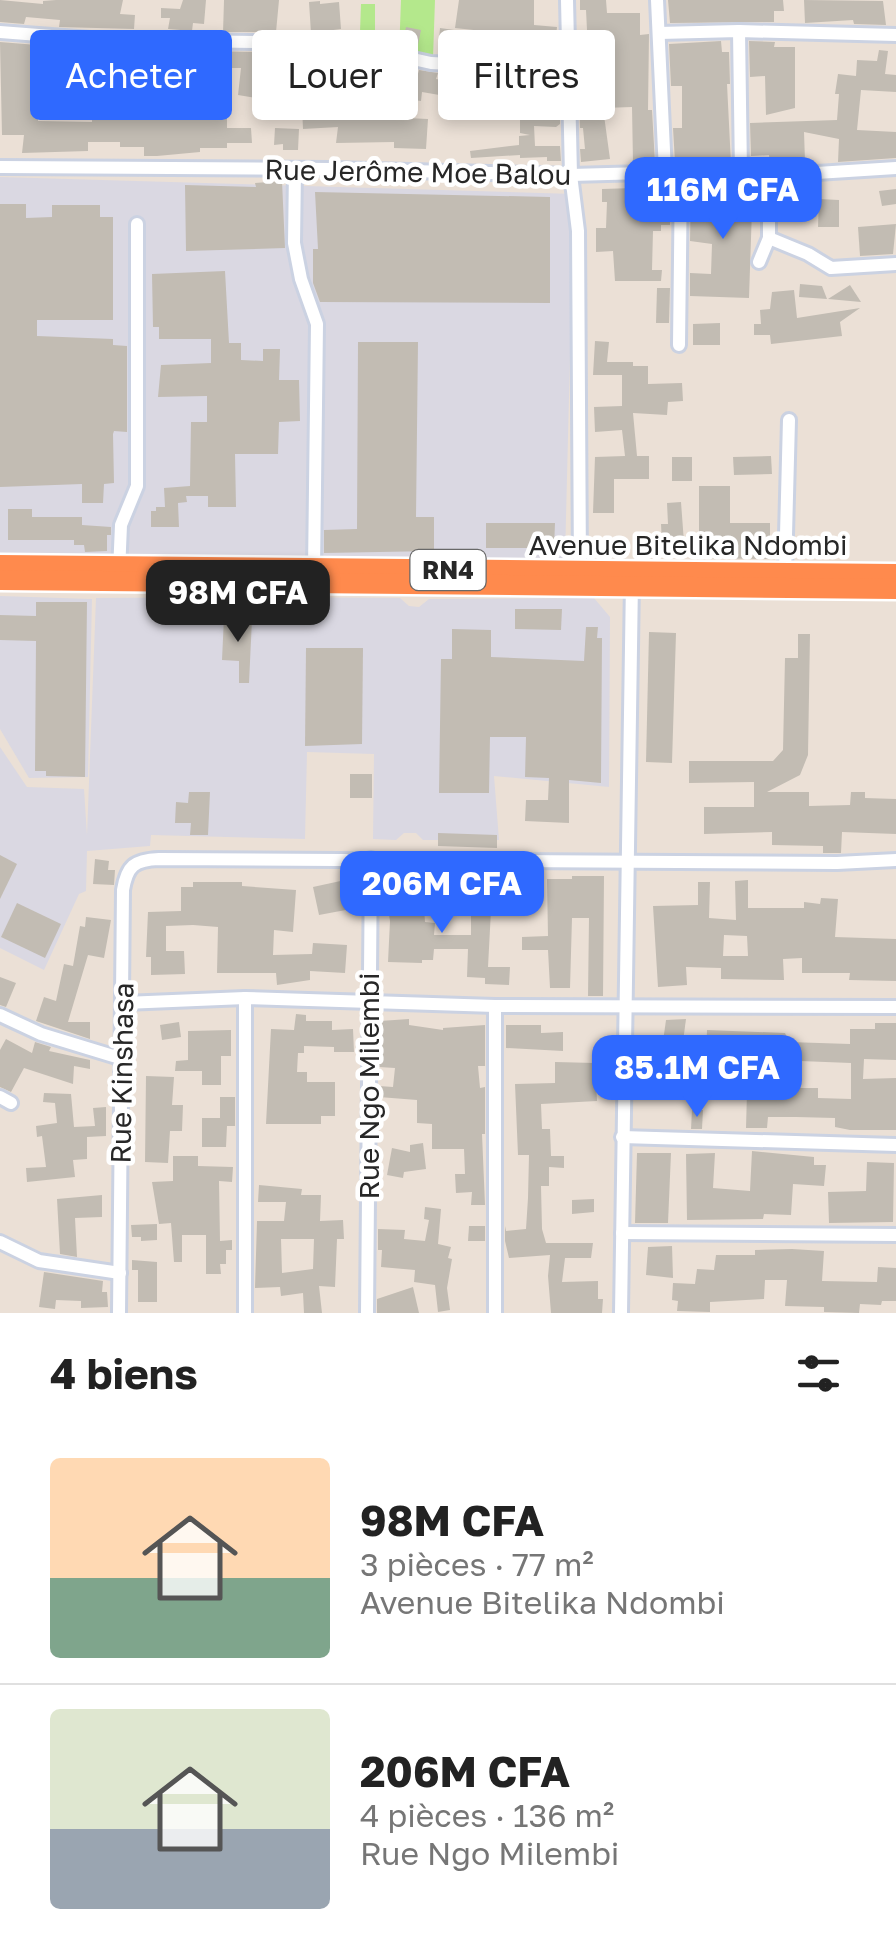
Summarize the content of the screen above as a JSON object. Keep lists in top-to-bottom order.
{
  "streets": {
    "highway": ["Avenue Bitelika Ndombi", "RN4"],
    "street": ["Rue Jerôme Moe Balou", "Rue Kinshasa", "Rue Ngo Milembi"]
  },
  "crossings": [
    ["Rue Kinshasa", "Rue Ngo Milembi"]
  ],
  "page": {
    "chip": ["Acheter", "Louer", "Filtres"],
    "price": [
      "116M CFA",
      "98M CFA",
      "206M CFA",
      "85.1M CFA"
    ],
    "heading": "4 biens",
    "list": [
      {
        "name": "98M CFA",
        "note": "3 pièces · 77 m² · Avenue Bitelika Ndombi"
      },
      {
        "name": "206M CFA",
        "note": "4 pièces · 136 m² · Rue Ngo Milembi"
      }
    ]
  }
}
